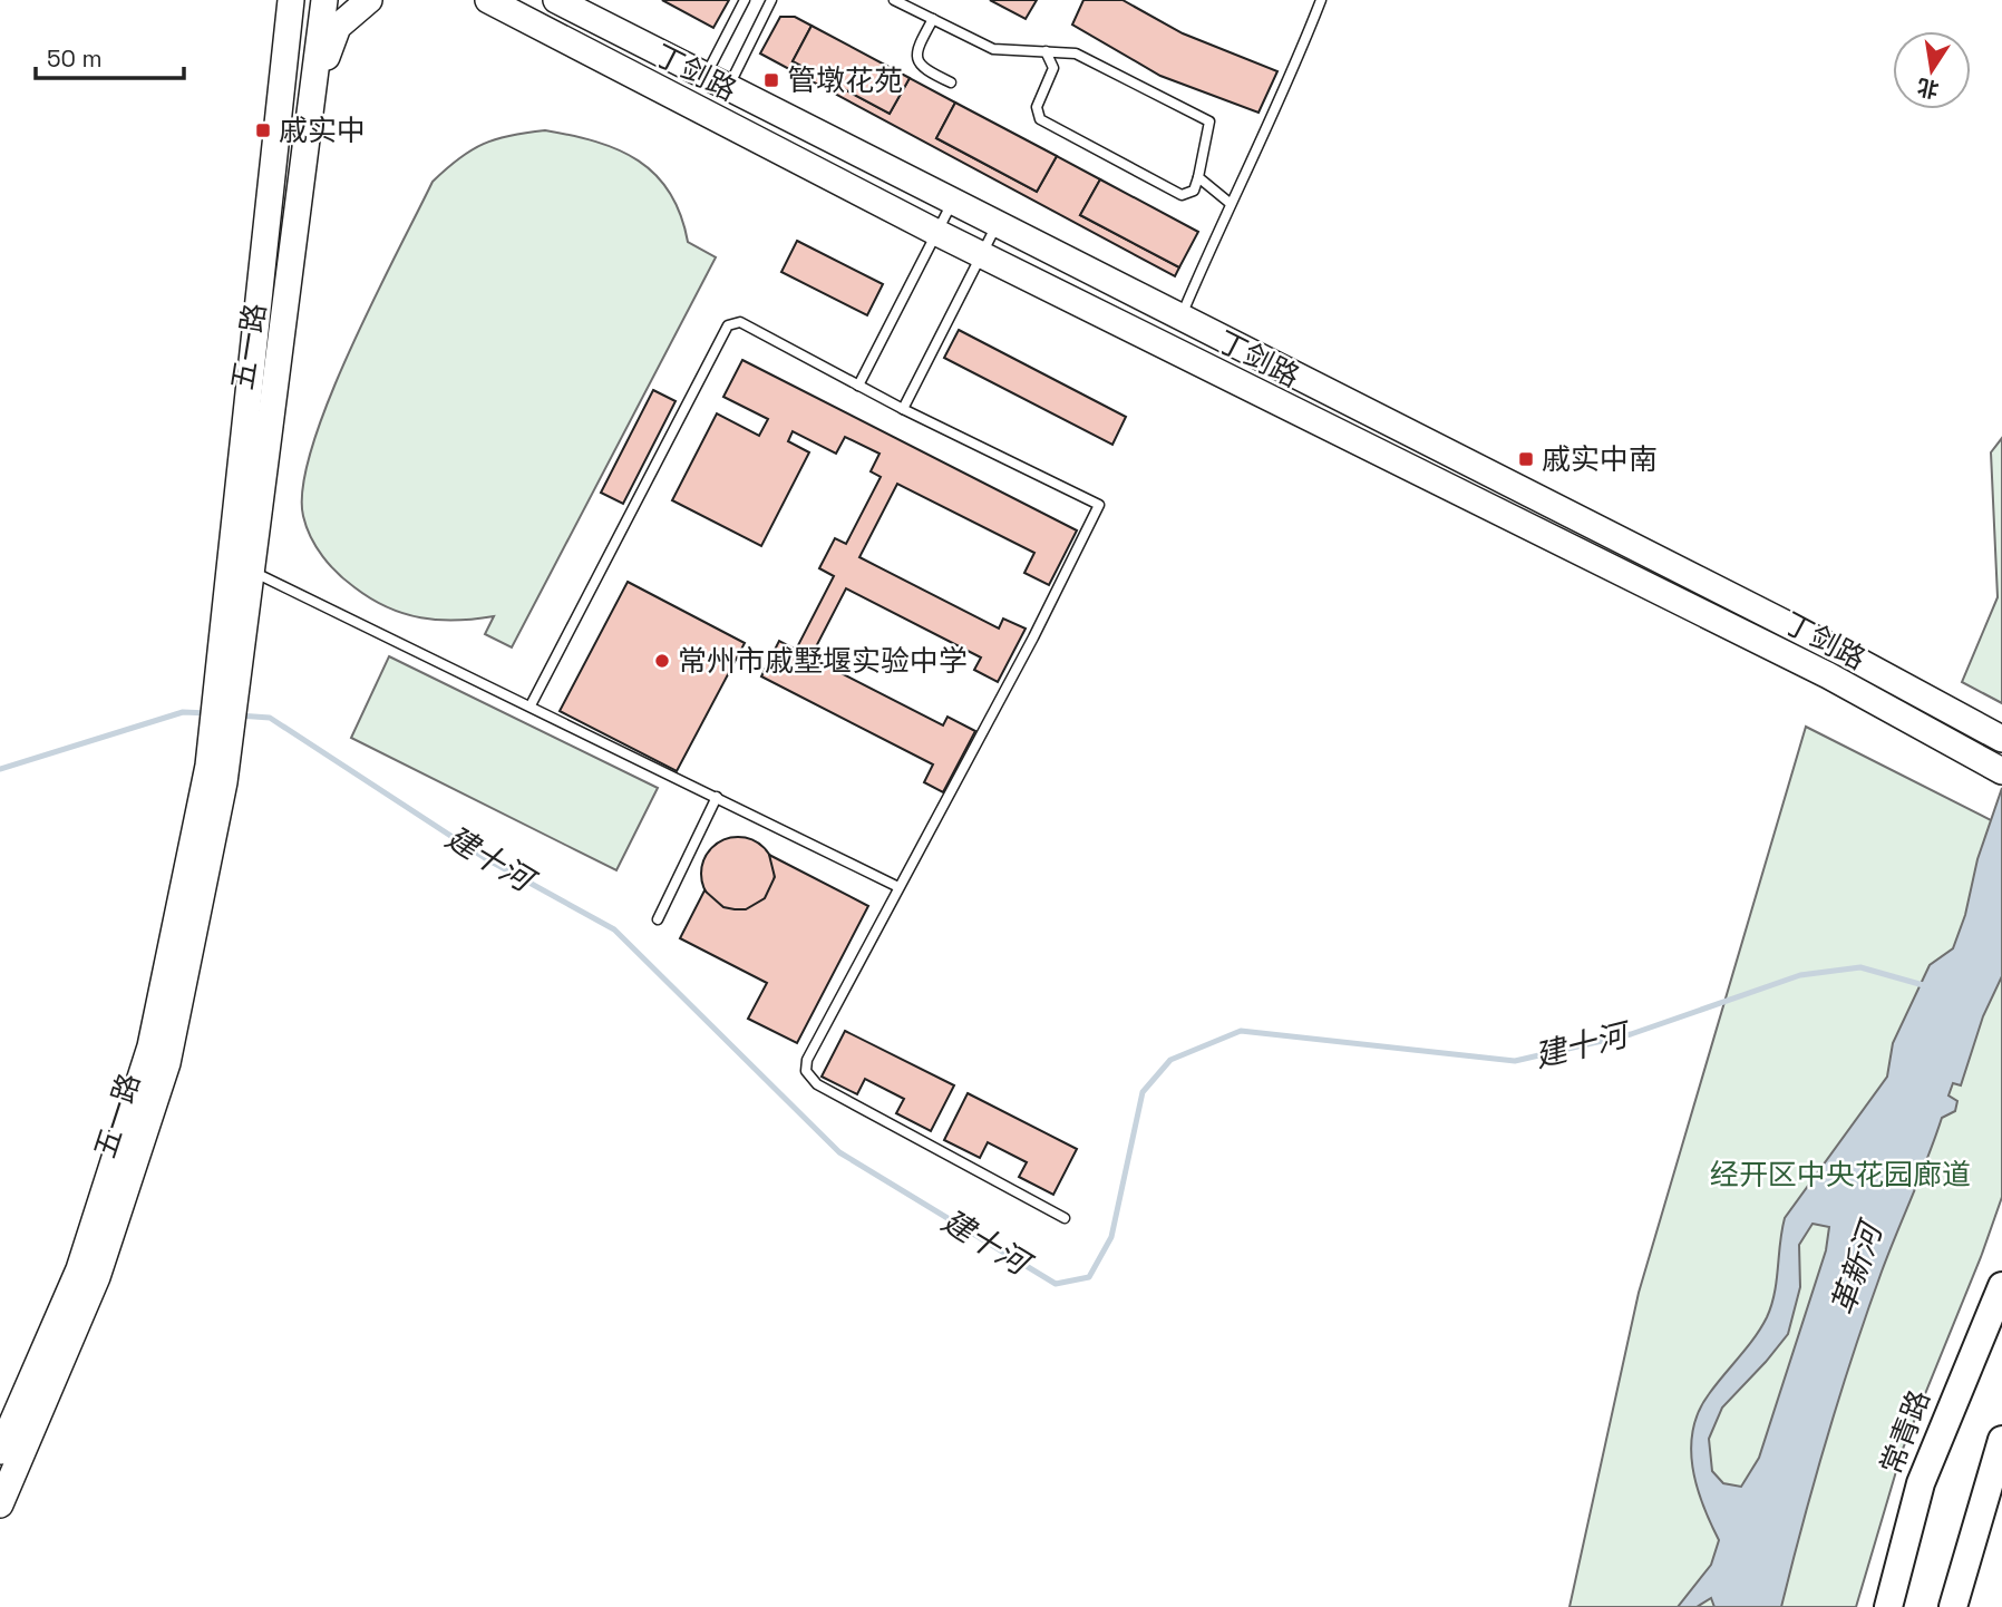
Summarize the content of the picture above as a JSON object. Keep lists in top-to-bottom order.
{
  "streets": {
    "main road": ["丁剑路", "五一路", "常青路"]
  },
  "water": ["建十河", "革新河"],
  "parks": ["经开区中央花园廊道"],
  "places": {
    "transit": ["管墩花苑", "戚实中", "戚实中南"],
    "other": ["常州市戚墅堰实验中学"]
  },
  "scale_bar": "50 m",
  "north": "bottom"
}
